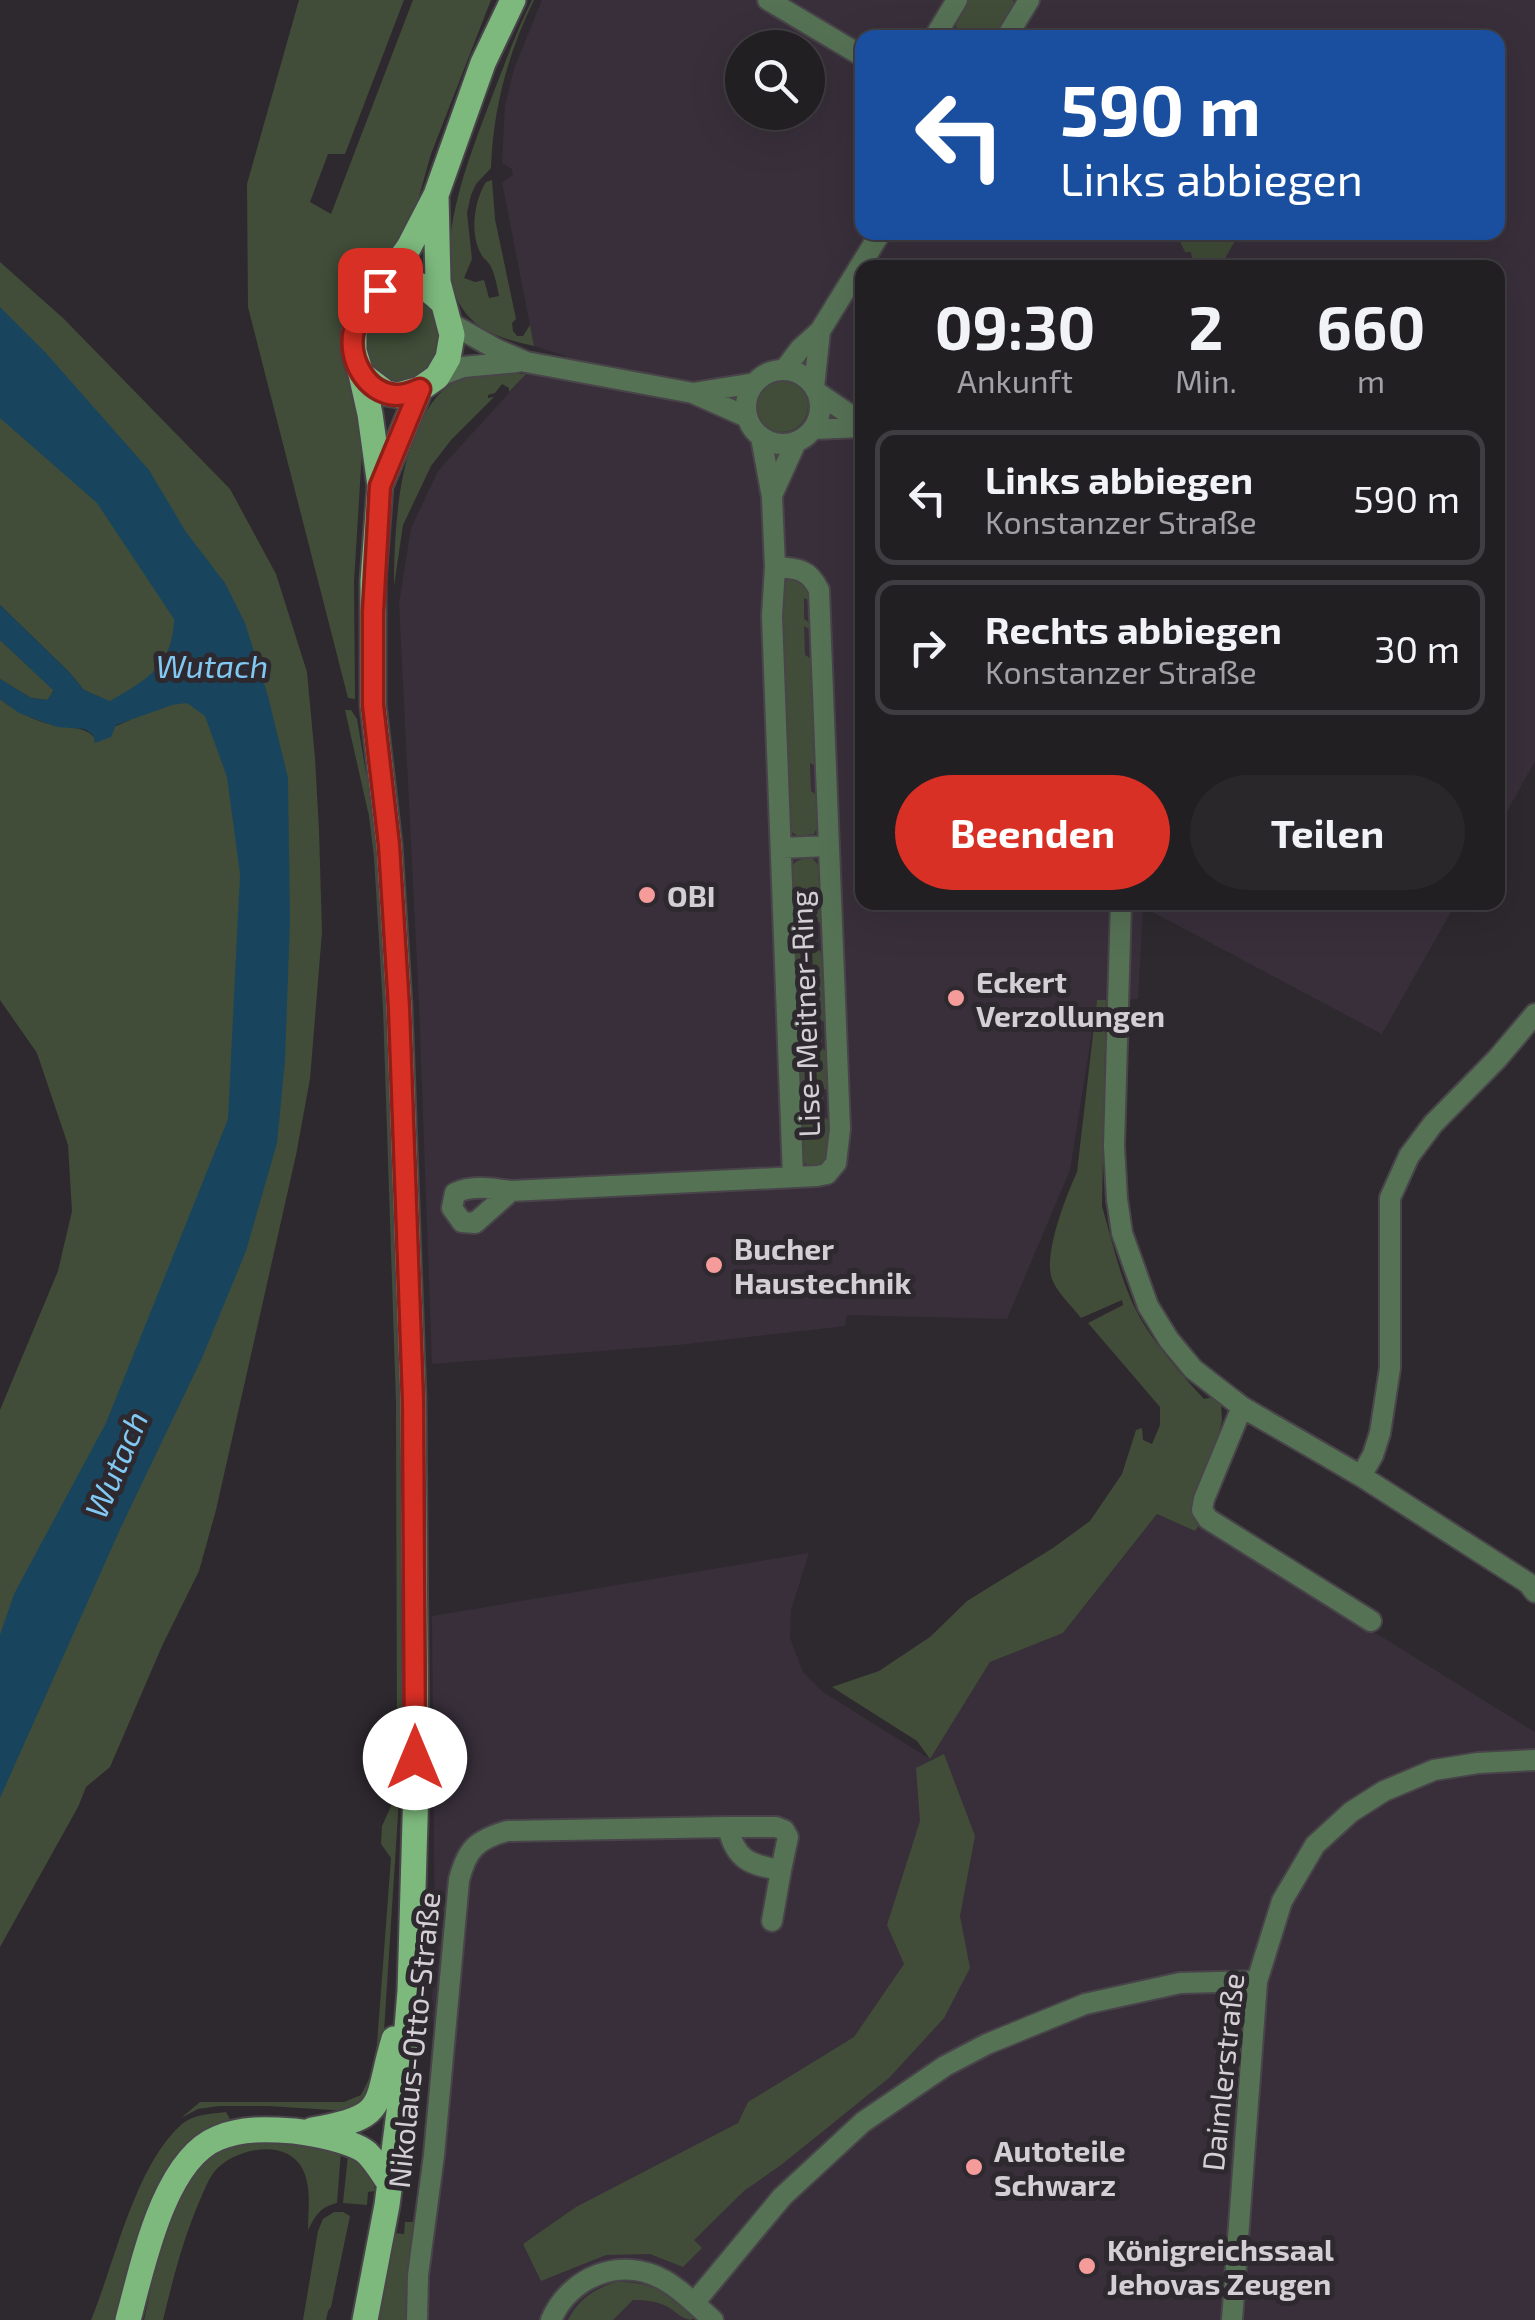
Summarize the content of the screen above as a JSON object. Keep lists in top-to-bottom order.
{
  "streets": {
    "street": ["Lise-Meitner-Ring", "Nikolaus-Otto-Straße", "Daimlerstraße"]
  },
  "water": ["Wutach"],
  "places": [
    "OBI",
    "Eckert Verzollungen",
    "Bucher Haustechnik",
    "Autoteile Schwarz",
    "Königreichssaal Jehovas Zeugen"
  ],
  "page": {
    "turn": ["590 m", "Links abbiegen"],
    "eta": [
      "09:30",
      "Ankunft",
      "2",
      "Min.",
      "660",
      "m"
    ],
    "list": [
      {
        "name": "Links abbiegen",
        "note": "Konstanzer Straße",
        "value": "590 m"
      },
      {
        "name": "Rechts abbiegen",
        "note": "Konstanzer Straße",
        "value": "30 m"
      }
    ],
    "buttons": ["Beenden", "Teilen"]
  }
}
